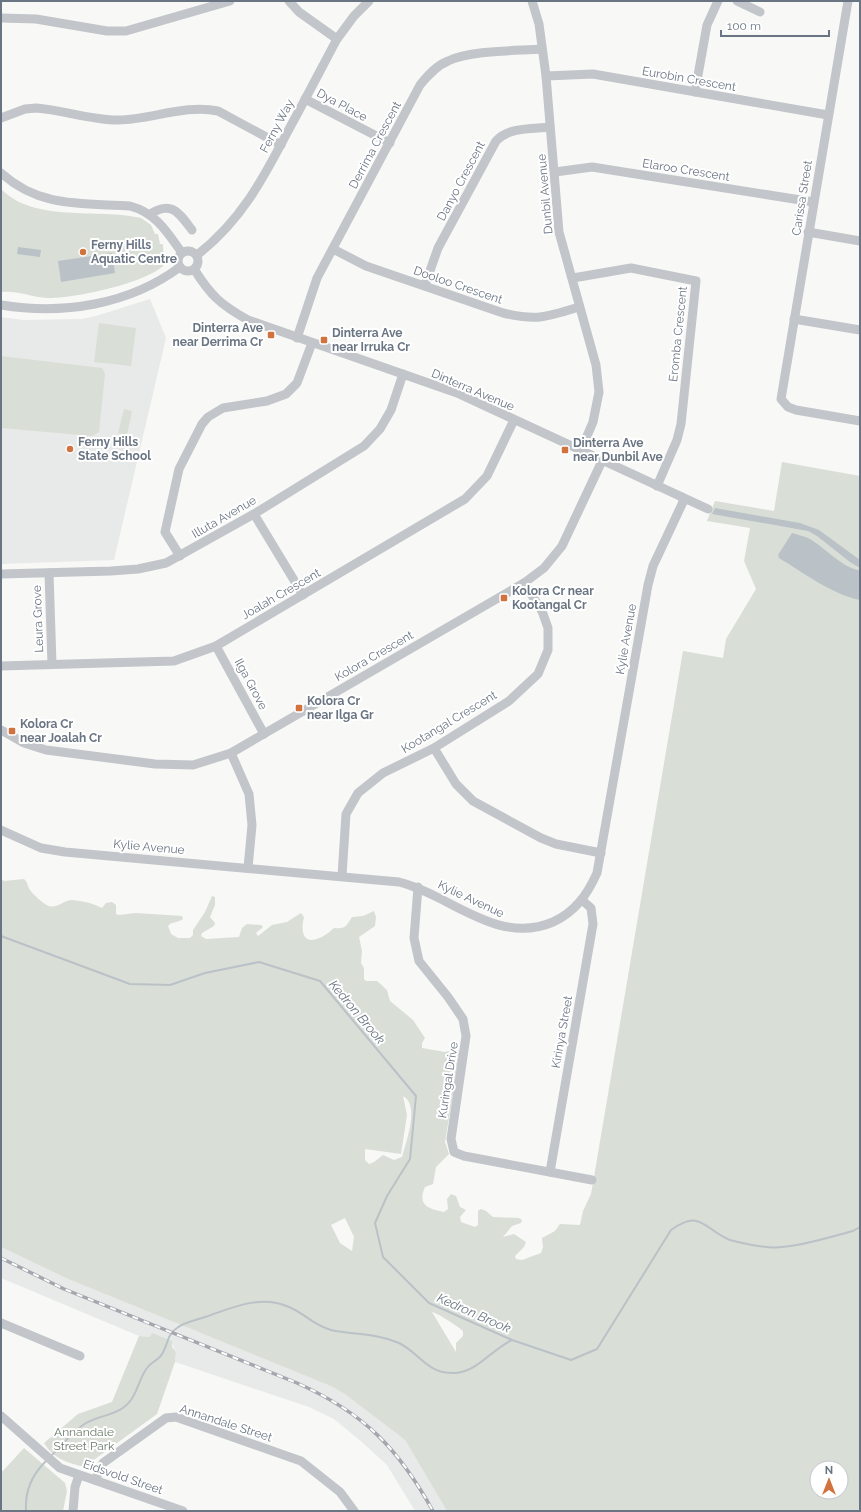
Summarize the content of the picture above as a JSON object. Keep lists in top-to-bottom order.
{
  "streets": {
    "street": [
      "Eurobin Crescent",
      "Dya Place",
      "Ferny Way",
      "Derrima Crescent",
      "Elaroo Crescent",
      "Danyo Crescent",
      "Dunbil Avenue",
      "Carissa Street",
      "Dooloo Crescent",
      "Eromba Crescent",
      "Dinterra Avenue",
      "Illuta Avenue",
      "Joalah Crescent",
      "Leura Grove",
      "Kylie Avenue",
      "Kolora Crescent",
      "Ilga Grove",
      "Kootangal Crescent",
      "Kirinya Street",
      "Kuringal Drive",
      "Annandale Street",
      "Eidsvold Street"
    ]
  },
  "crossings": [
    ["Eurobin Crescent", "Dunbil Avenue"],
    ["Eurobin Crescent", "Carissa Street"],
    ["Dya Place", "Ferny Way"],
    ["Dya Place", "Derrima Crescent"],
    ["Ferny Way", "Dinterra Avenue"],
    ["Derrima Crescent", "Dunbil Avenue"],
    ["Derrima Crescent", "Dooloo Crescent"],
    ["Derrima Crescent", "Dinterra Avenue"],
    ["Elaroo Crescent", "Dunbil Avenue"],
    ["Elaroo Crescent", "Carissa Street"],
    ["Danyo Crescent", "Dunbil Avenue"],
    ["Danyo Crescent", "Dooloo Crescent"],
    ["Dunbil Avenue", "Dooloo Crescent"],
    ["Dunbil Avenue", "Eromba Crescent"],
    ["Dunbil Avenue", "Dinterra Avenue"],
    ["Eromba Crescent", "Dinterra Avenue"],
    ["Dinterra Avenue", "Illuta Avenue"],
    ["Dinterra Avenue", "Joalah Crescent"],
    ["Dinterra Avenue", "Kylie Avenue"],
    ["Dinterra Avenue", "Kolora Crescent"],
    ["Illuta Avenue", "Leura Grove"],
    ["Joalah Crescent", "Leura Grove"],
    ["Joalah Crescent", "Ilga Grove"],
    ["Kylie Avenue", "Kootangal Crescent"],
    ["Kylie Avenue", "Kirinya Street"],
    ["Kylie Avenue", "Kuringal Drive"],
    ["Kolora Crescent", "Ilga Grove"],
    ["Kolora Crescent", "Kootangal Crescent"],
    ["Kirinya Street", "Kuringal Drive"],
    ["Annandale Street", "Eidsvold Street"]
  ],
  "water": ["Kedron Brook"],
  "parks": ["Annandale Street Park"],
  "places": {
    "other": ["Ferny Hills Aquatic Centre", "Ferny Hills State School"],
    "transit": [
      "Dinterra Ave near Derrima Cr",
      "Dinterra Ave near Irruka Cr",
      "Dinterra Ave near Dunbil Ave",
      "Kolora Cr near Kootangal Cr",
      "Kolora Cr near Ilga Gr",
      "Kolora Cr near Joalah Cr"
    ]
  },
  "scale_bar": "100 m",
  "north": "top"
}
